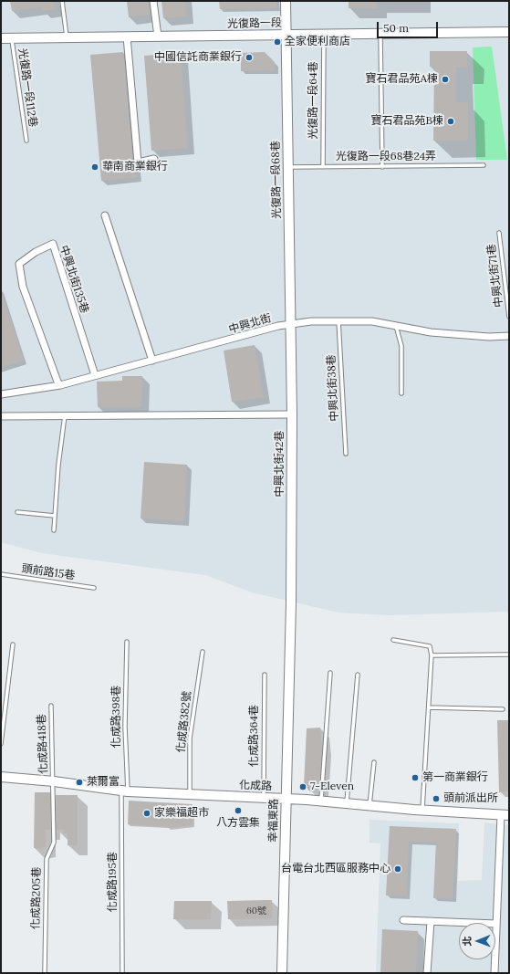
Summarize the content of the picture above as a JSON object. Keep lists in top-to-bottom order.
{
  "streets": {
    "street": [
      "光復路一段",
      "光復路一段68巷",
      "中興北街135巷",
      "中興北街",
      "中興北街42巷",
      "化成路",
      "幸福東路"
    ],
    "lane": [
      "光復路一段112巷",
      "光復路一段64巷",
      "光復路一段68巷24弄",
      "中興北街71巷",
      "中興北街38巷",
      "頭前路15巷",
      "化成路398巷",
      "化成路382號",
      "化成路364巷",
      "化成路418巷",
      "化成路195巷",
      "化成路205巷"
    ]
  },
  "crossings": [
    ["光復路一段", "光復路一段112巷"],
    ["光復路一段", "光復路一段64巷"],
    ["光復路一段", "光復路一段68巷"],
    ["光復路一段64巷", "光復路一段68巷24弄"],
    ["光復路一段68巷24弄", "光復路一段68巷"],
    ["光復路一段68巷", "中興北街"],
    ["光復路一段68巷", "中興北街42巷"],
    ["中興北街135巷", "中興北街"],
    ["中興北街", "中興北街38巷"],
    ["中興北街", "中興北街42巷"],
    ["中興北街42巷", "幸福東路"],
    ["化成路398巷", "化成路"],
    ["化成路398巷", "化成路195巷"],
    ["化成路382號", "化成路"],
    ["化成路364巷", "化成路"],
    ["化成路418巷", "化成路"],
    ["化成路418巷", "化成路205巷"],
    ["化成路", "幸福東路"],
    ["化成路", "化成路195巷"],
    ["化成路", "化成路205巷"]
  ],
  "places": [
    "全家便利商店",
    "中國信託商業銀行",
    "寶石君品苑A棟",
    "寶石君品苑B棟",
    "華南商業銀行",
    "第一商業銀行",
    "萊爾富",
    "7-Eleven",
    "頭前派出所",
    "八方雲集",
    "家樂福超市",
    "台電台北西區服務中心"
  ],
  "house_numbers": ["60號"],
  "scale_bar": "50 m",
  "north": "left"
}
